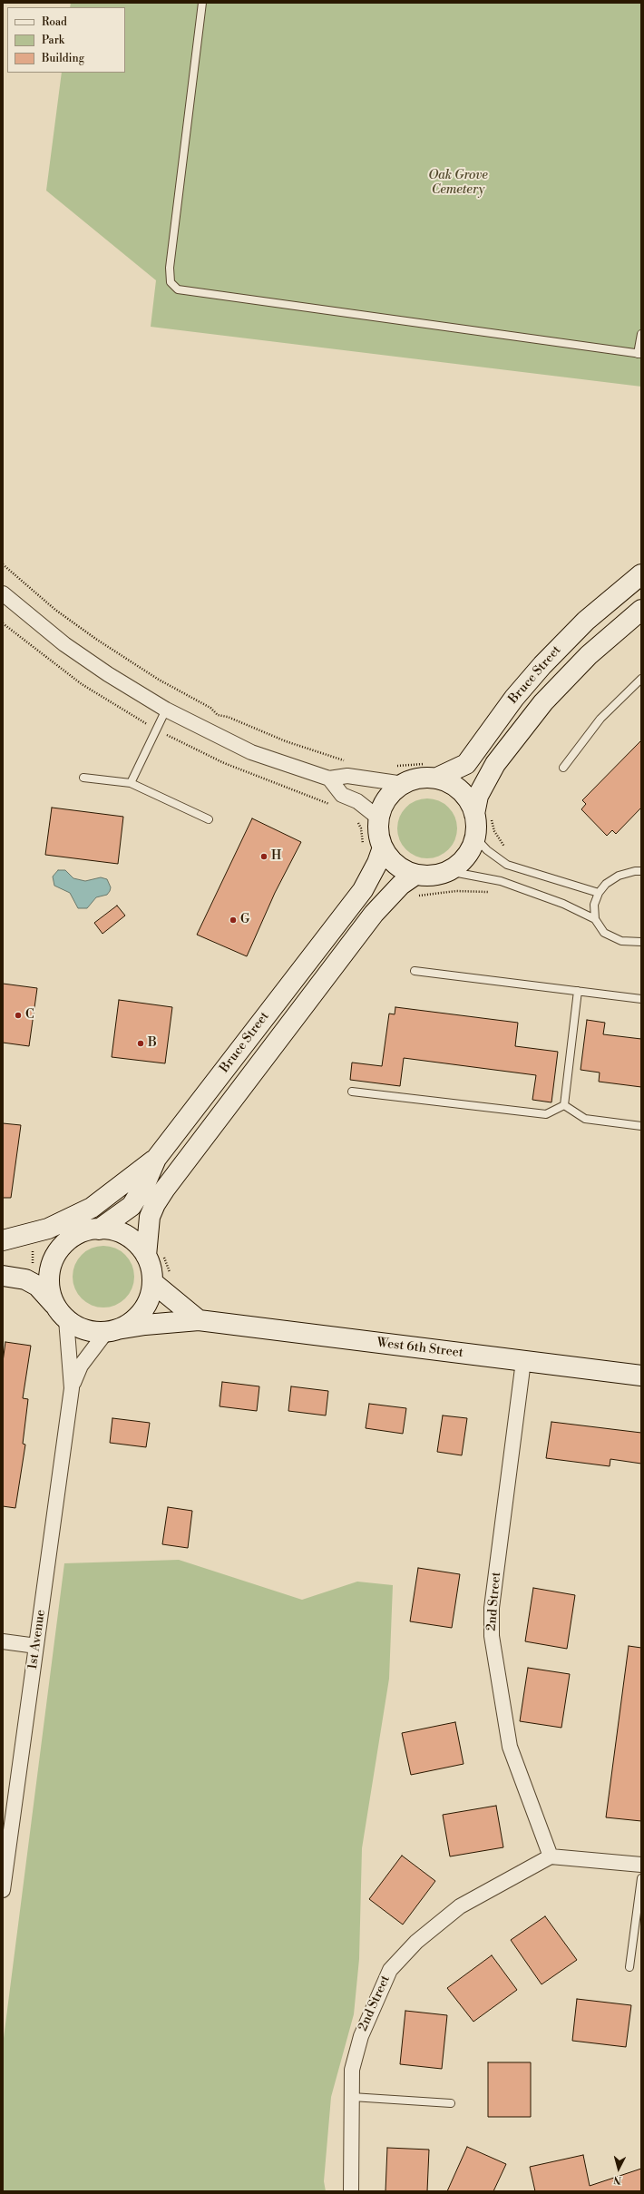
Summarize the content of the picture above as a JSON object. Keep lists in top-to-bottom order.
{
  "streets": {
    "street": [
      "Bruce Street",
      "West 6th Street",
      "2nd Street",
      "1st Avenue"
    ]
  },
  "crossings": [
    ["Bruce Street", "West 6th Street"],
    ["Bruce Street", "1st Avenue"],
    ["West 6th Street", "2nd Street"],
    ["West 6th Street", "1st Avenue"]
  ],
  "parks": ["Oak Grove Cemetery"],
  "places": [
    "H",
    "G",
    "C",
    "B"
  ],
  "legend": ["Road", "Park", "Building"],
  "north": "bottom"
}
